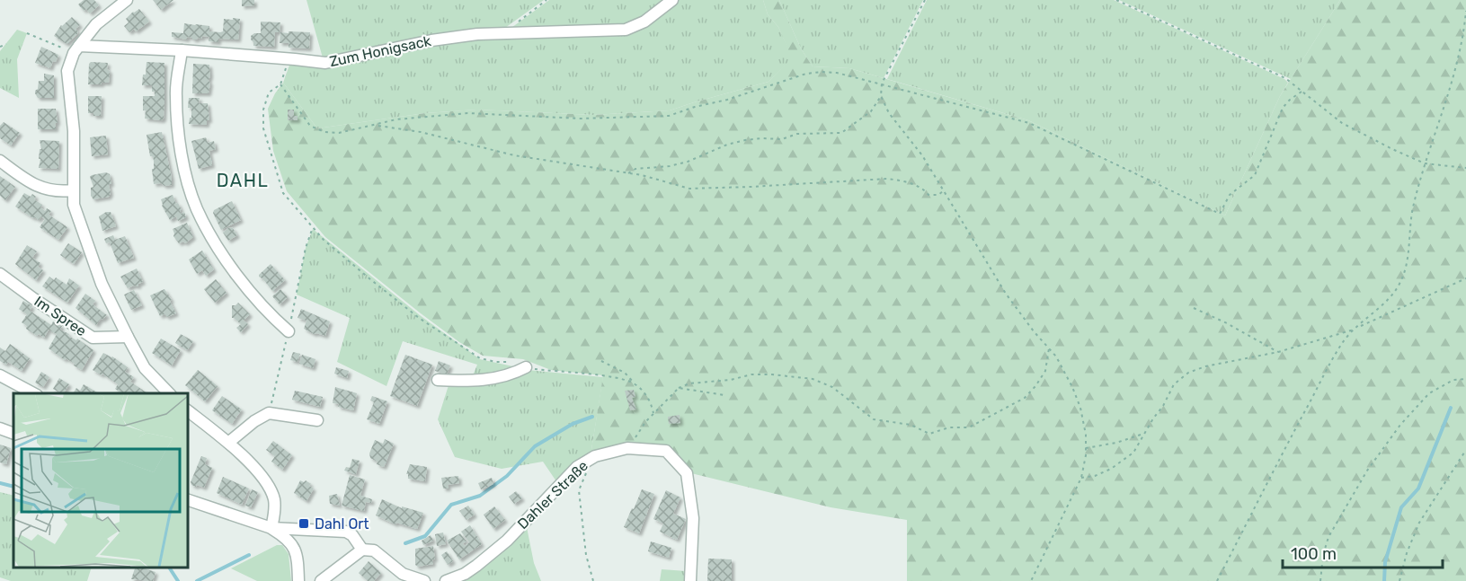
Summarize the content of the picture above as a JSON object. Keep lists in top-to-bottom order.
{
  "streets": {
    "street": ["Zum Honigsack", "Im Spree", "Dahler Straße"]
  },
  "districts": ["DAHL"],
  "places": {
    "transit": ["Dahl Ort"]
  },
  "scale_bar": "100 m"
}
